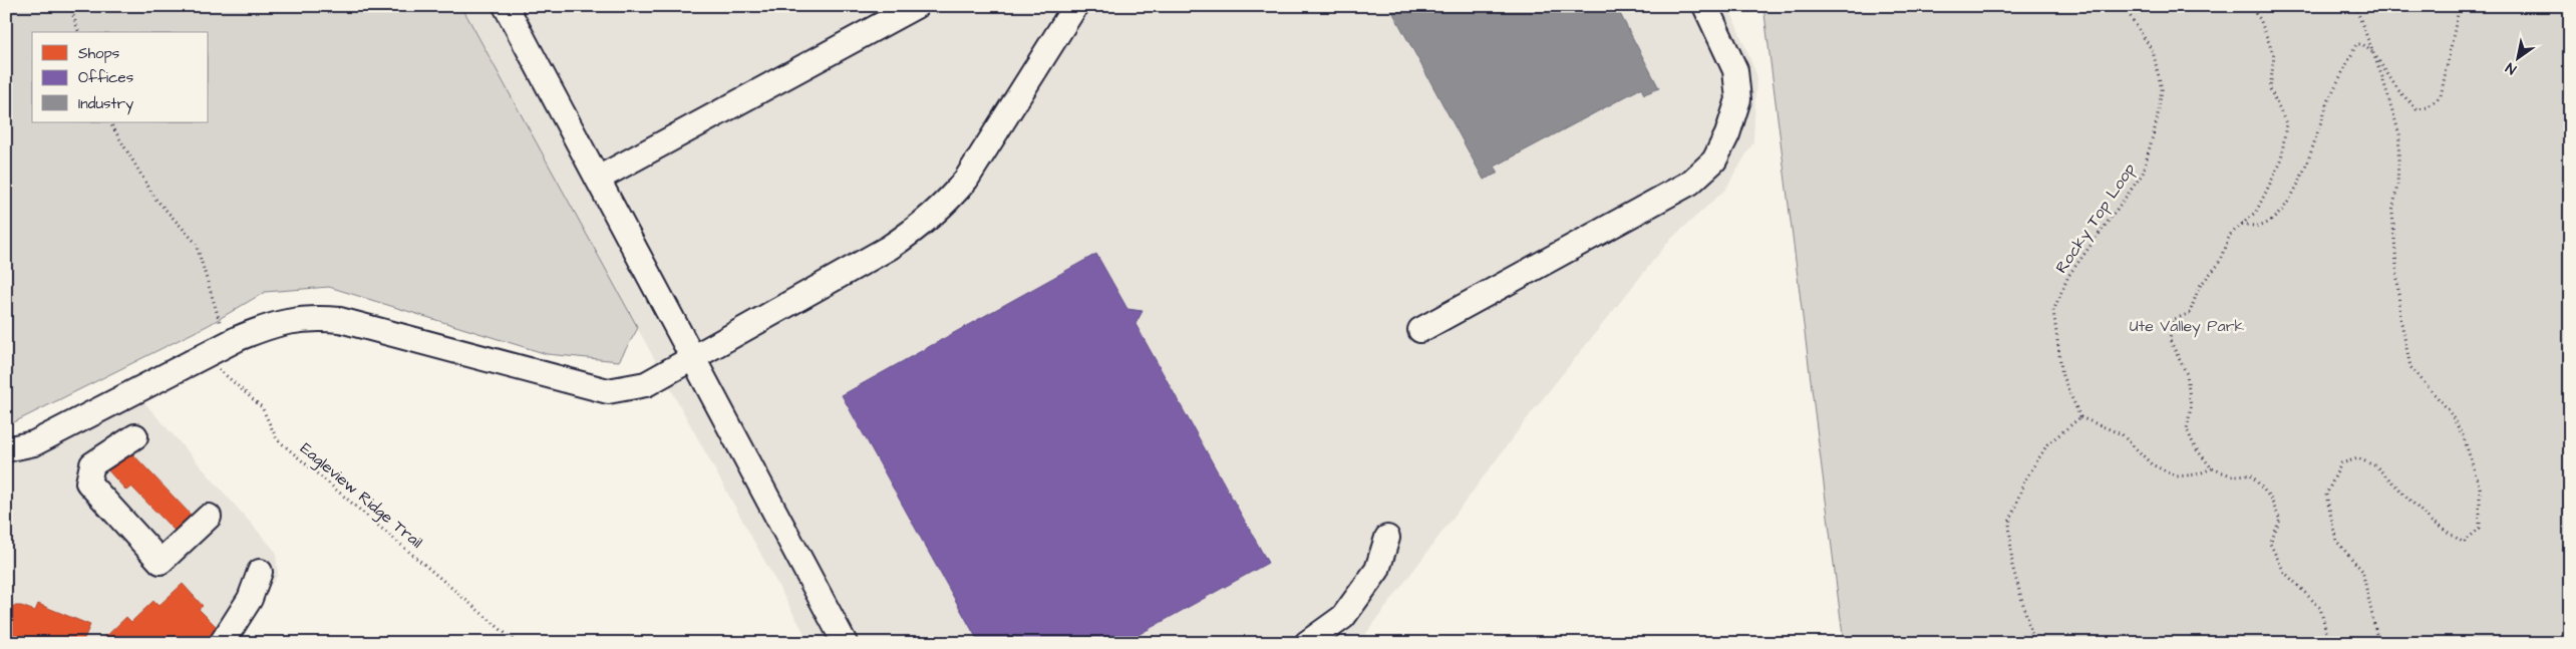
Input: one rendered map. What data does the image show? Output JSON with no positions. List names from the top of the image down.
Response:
{
  "streets": {
    "path": ["Rocky Top Loop", "Eagleview Ridge Trail"]
  },
  "parks": ["Ute Valley Park"],
  "legend": ["Shops", "Offices", "Industry"],
  "north": "bottom left"
}
